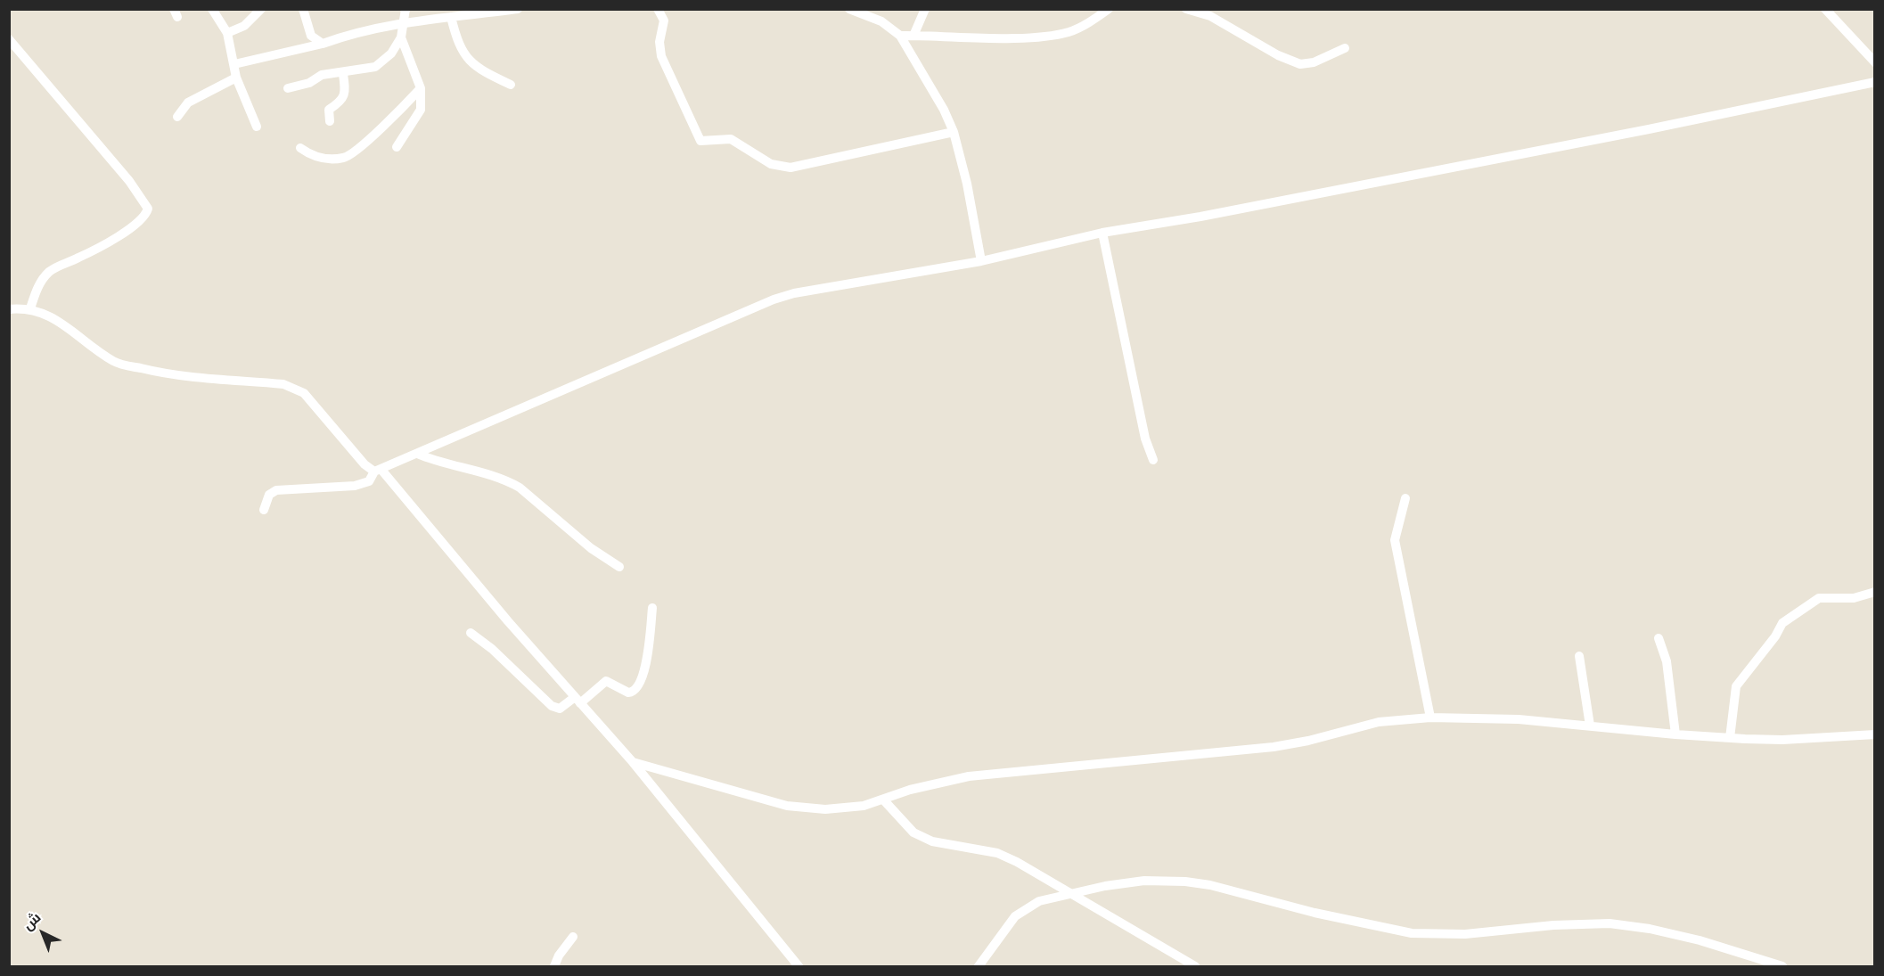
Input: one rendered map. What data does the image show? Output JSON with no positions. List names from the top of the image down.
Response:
{
  "north": "top left"
}
